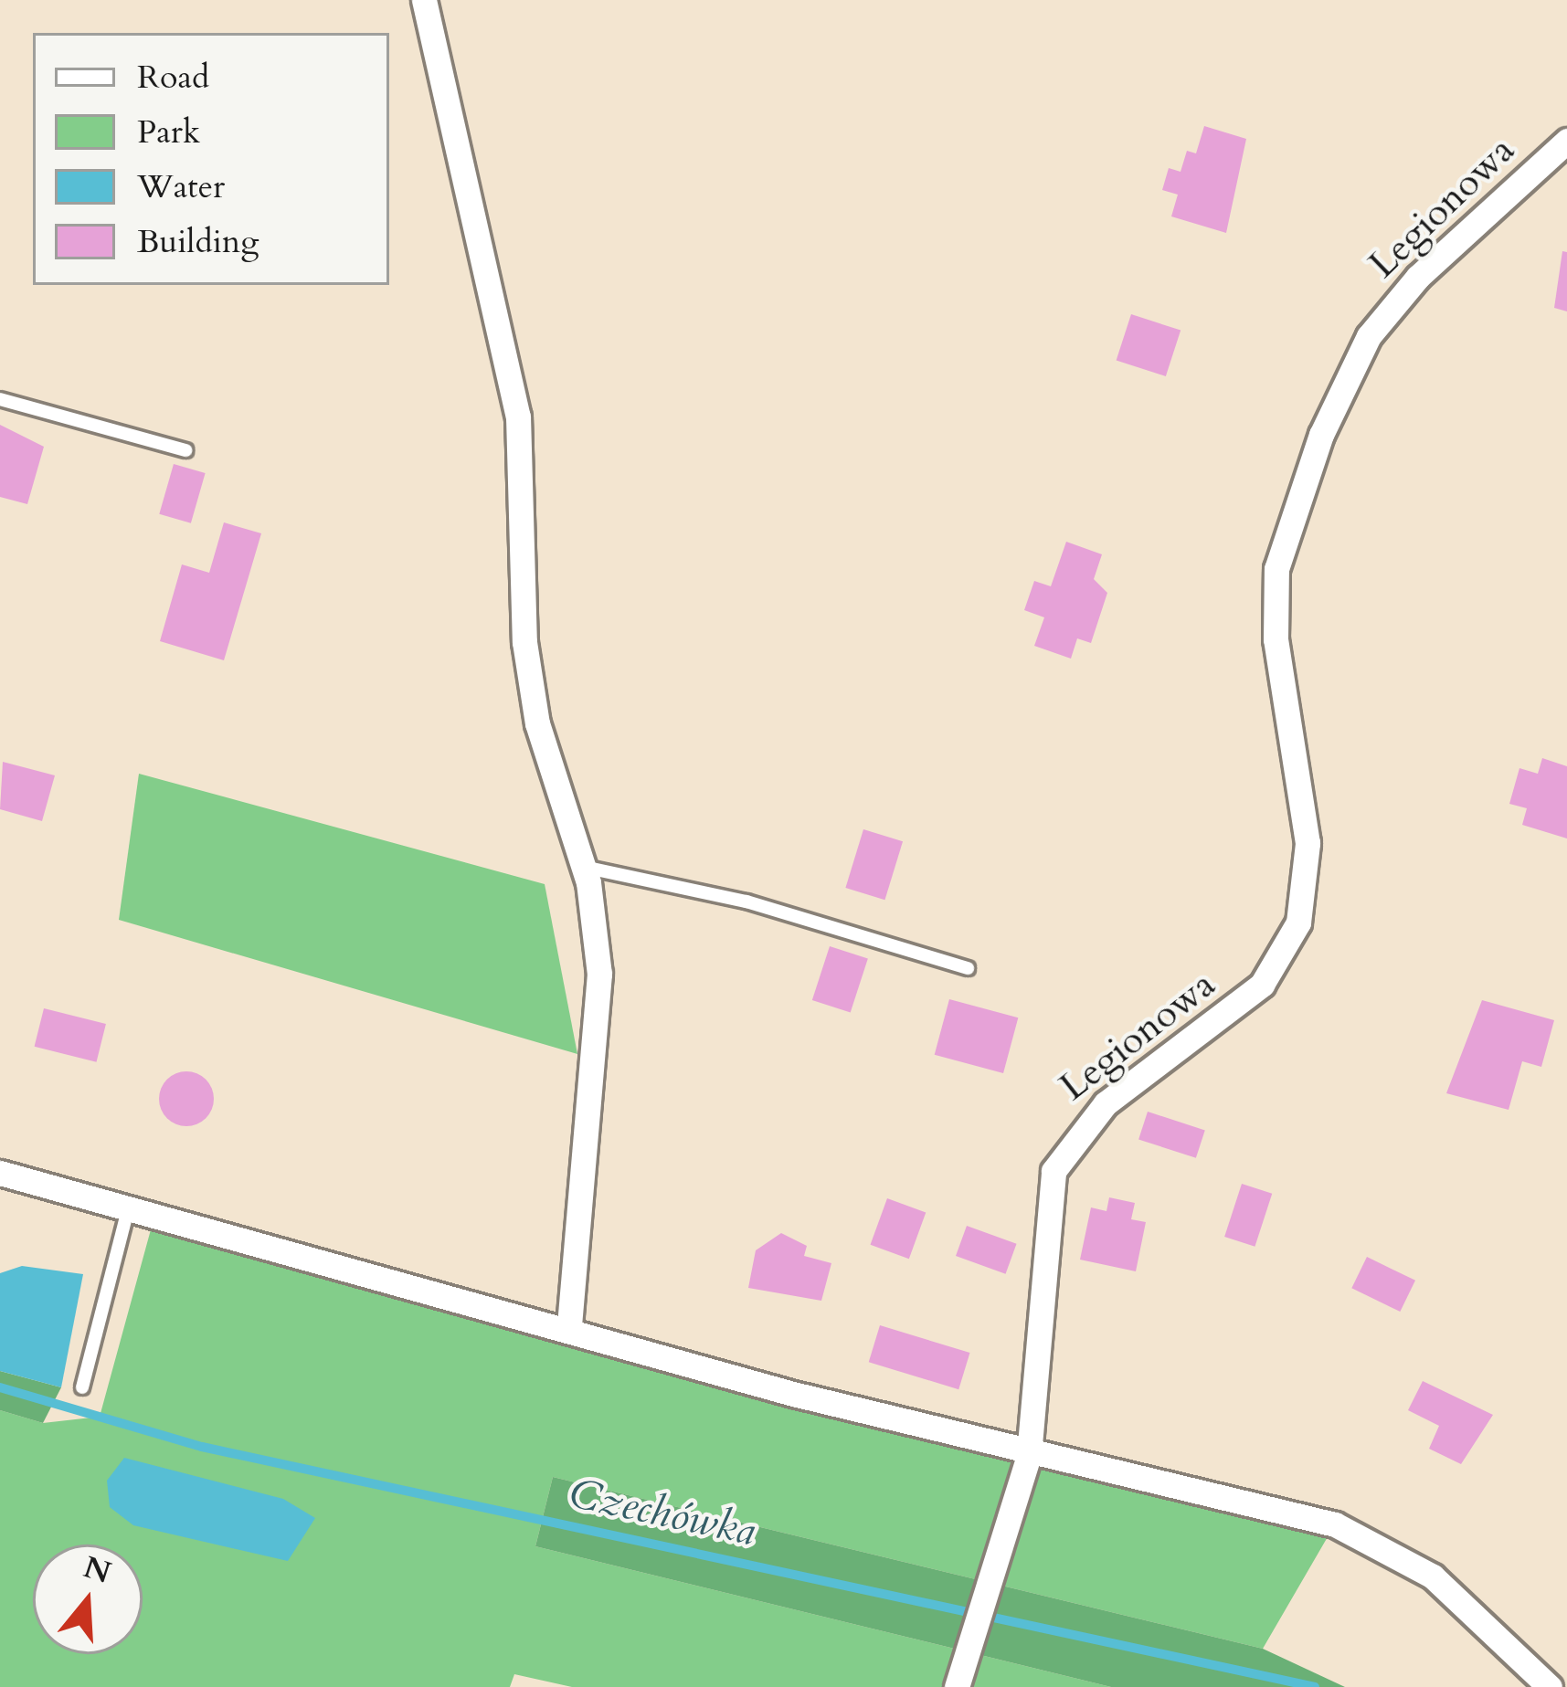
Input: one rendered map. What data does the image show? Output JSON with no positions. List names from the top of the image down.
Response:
{
  "streets": {
    "street": ["Legionowa"]
  },
  "water": ["Czechówka"],
  "legend": [
    "Road",
    "Park",
    "Water",
    "Building"
  ],
  "north": "top"
}
